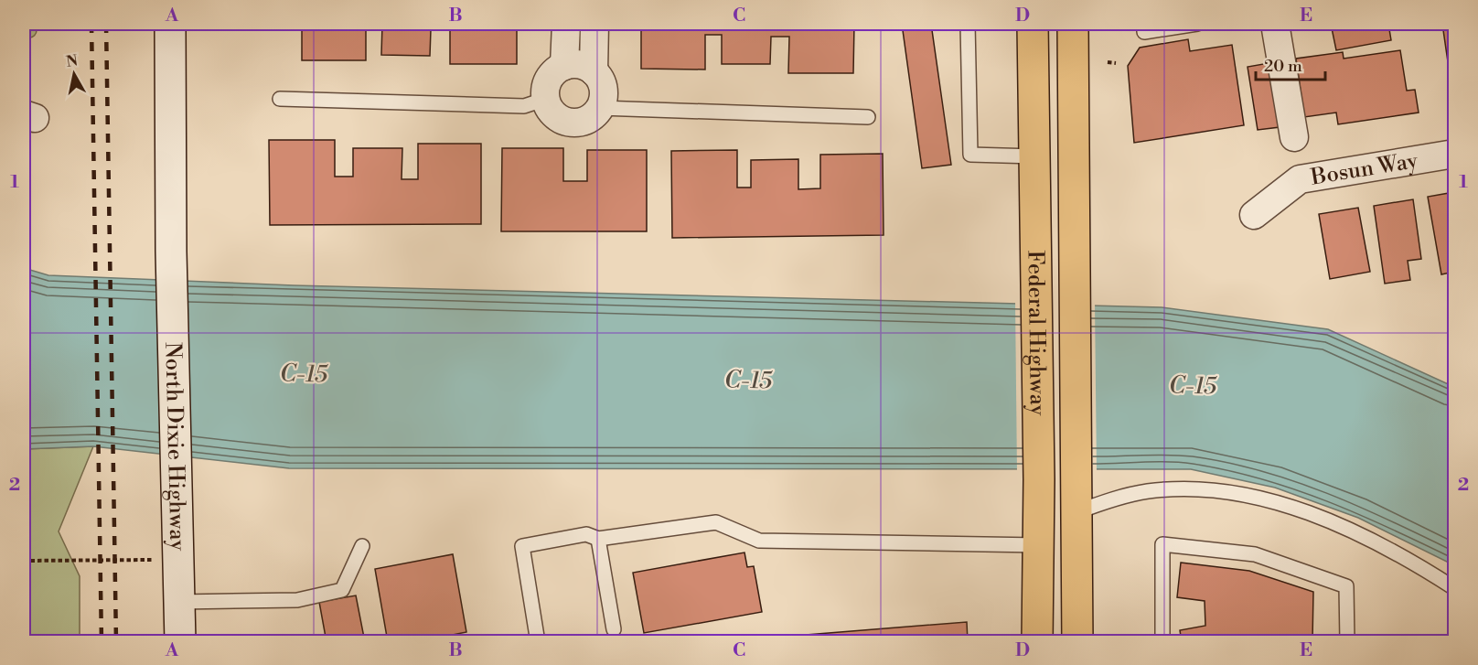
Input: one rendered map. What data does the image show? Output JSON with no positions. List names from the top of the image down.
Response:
{
  "streets": {
    "main road": ["Federal Highway"],
    "street": ["Bosun Way", "North Dixie Highway"]
  },
  "water": ["C-15"],
  "scale_bar": "20 m",
  "north": "top",
  "grid": {
    "columns": [
      "A",
      "B",
      "C",
      "D",
      "E"
    ],
    "rows": ["1", "2"]
  }
}
